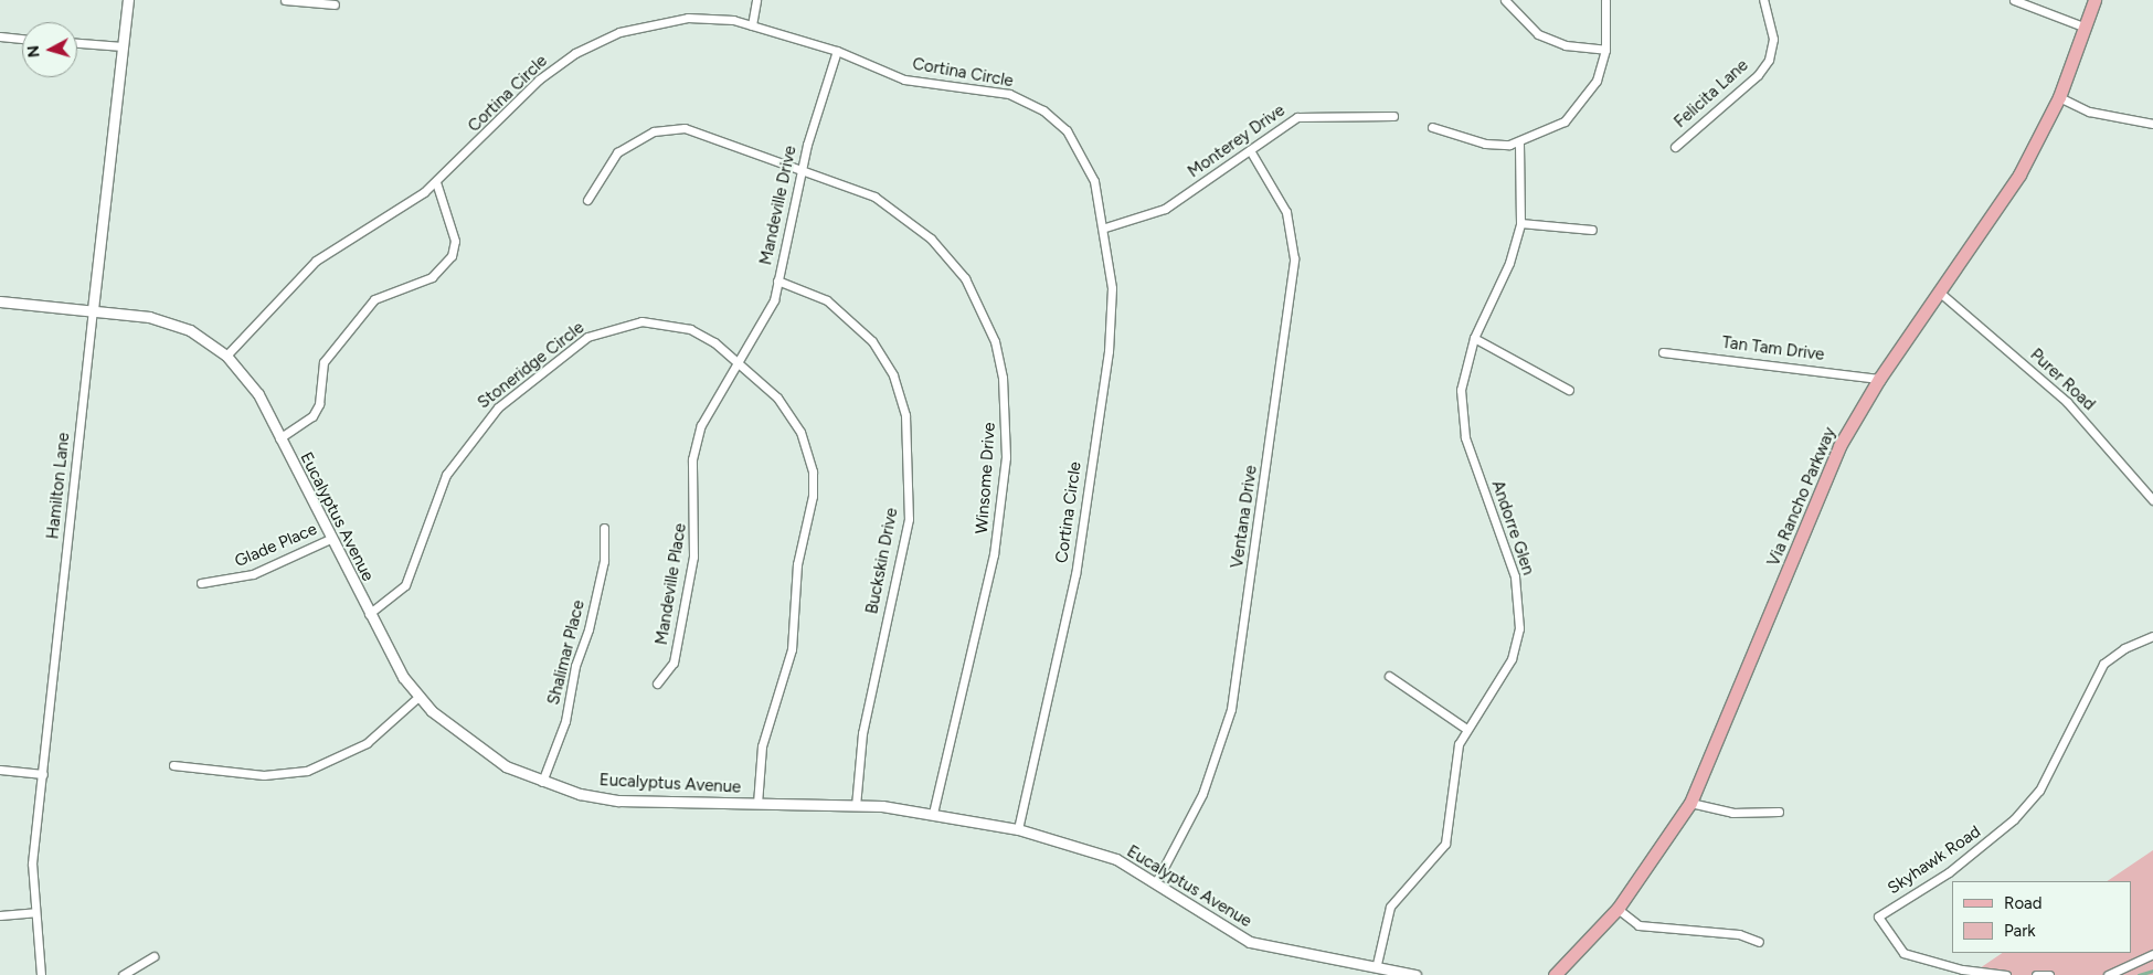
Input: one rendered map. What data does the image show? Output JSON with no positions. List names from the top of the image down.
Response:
{
  "streets": {
    "main road": ["Via Rancho Parkway"],
    "street": [
      "Cortina Circle",
      "Felicita Lane",
      "Monterey Drive",
      "Mandeville Drive",
      "Tan Tam Drive",
      "Stoneridge Circle",
      "Purer Road",
      "Winsome Drive",
      "Hamilton Lane",
      "Eucalyptus Avenue",
      "Ventana Drive",
      "Andorre Glen",
      "Glade Place",
      "Buckskin Drive",
      "Mandeville Place",
      "Shalimar Place",
      "Skyhawk Road"
    ]
  },
  "crossings": [
    ["Cortina Circle", "Monterey Drive"],
    ["Cortina Circle", "Mandeville Drive"],
    ["Cortina Circle", "Eucalyptus Avenue"],
    ["Monterey Drive", "Ventana Drive"],
    ["Mandeville Drive", "Stoneridge Circle"],
    ["Mandeville Drive", "Winsome Drive"],
    ["Mandeville Drive", "Buckskin Drive"],
    ["Mandeville Drive", "Mandeville Place"],
    ["Tan Tam Drive", "Via Rancho Parkway"],
    ["Stoneridge Circle", "Eucalyptus Avenue"],
    ["Stoneridge Circle", "Mandeville Place"],
    ["Purer Road", "Via Rancho Parkway"],
    ["Winsome Drive", "Eucalyptus Avenue"],
    ["Hamilton Lane", "Eucalyptus Avenue"],
    ["Eucalyptus Avenue", "Ventana Drive"],
    ["Eucalyptus Avenue", "Andorre Glen"],
    ["Eucalyptus Avenue", "Glade Place"],
    ["Eucalyptus Avenue", "Buckskin Drive"],
    ["Eucalyptus Avenue", "Shalimar Place"]
  ],
  "legend": ["Road", "Park"],
  "north": "left"
}
